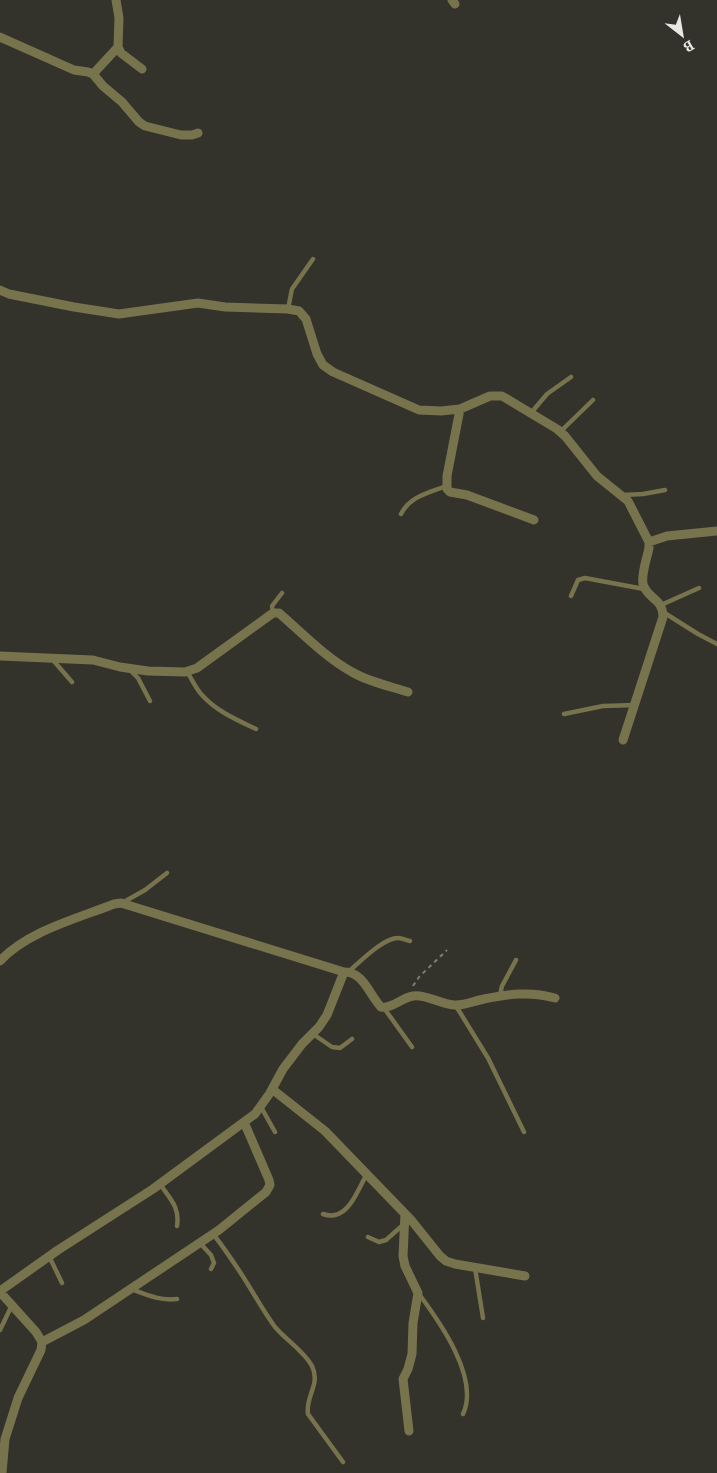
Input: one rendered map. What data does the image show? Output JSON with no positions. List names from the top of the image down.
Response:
{
  "north": "bottom right"
}
